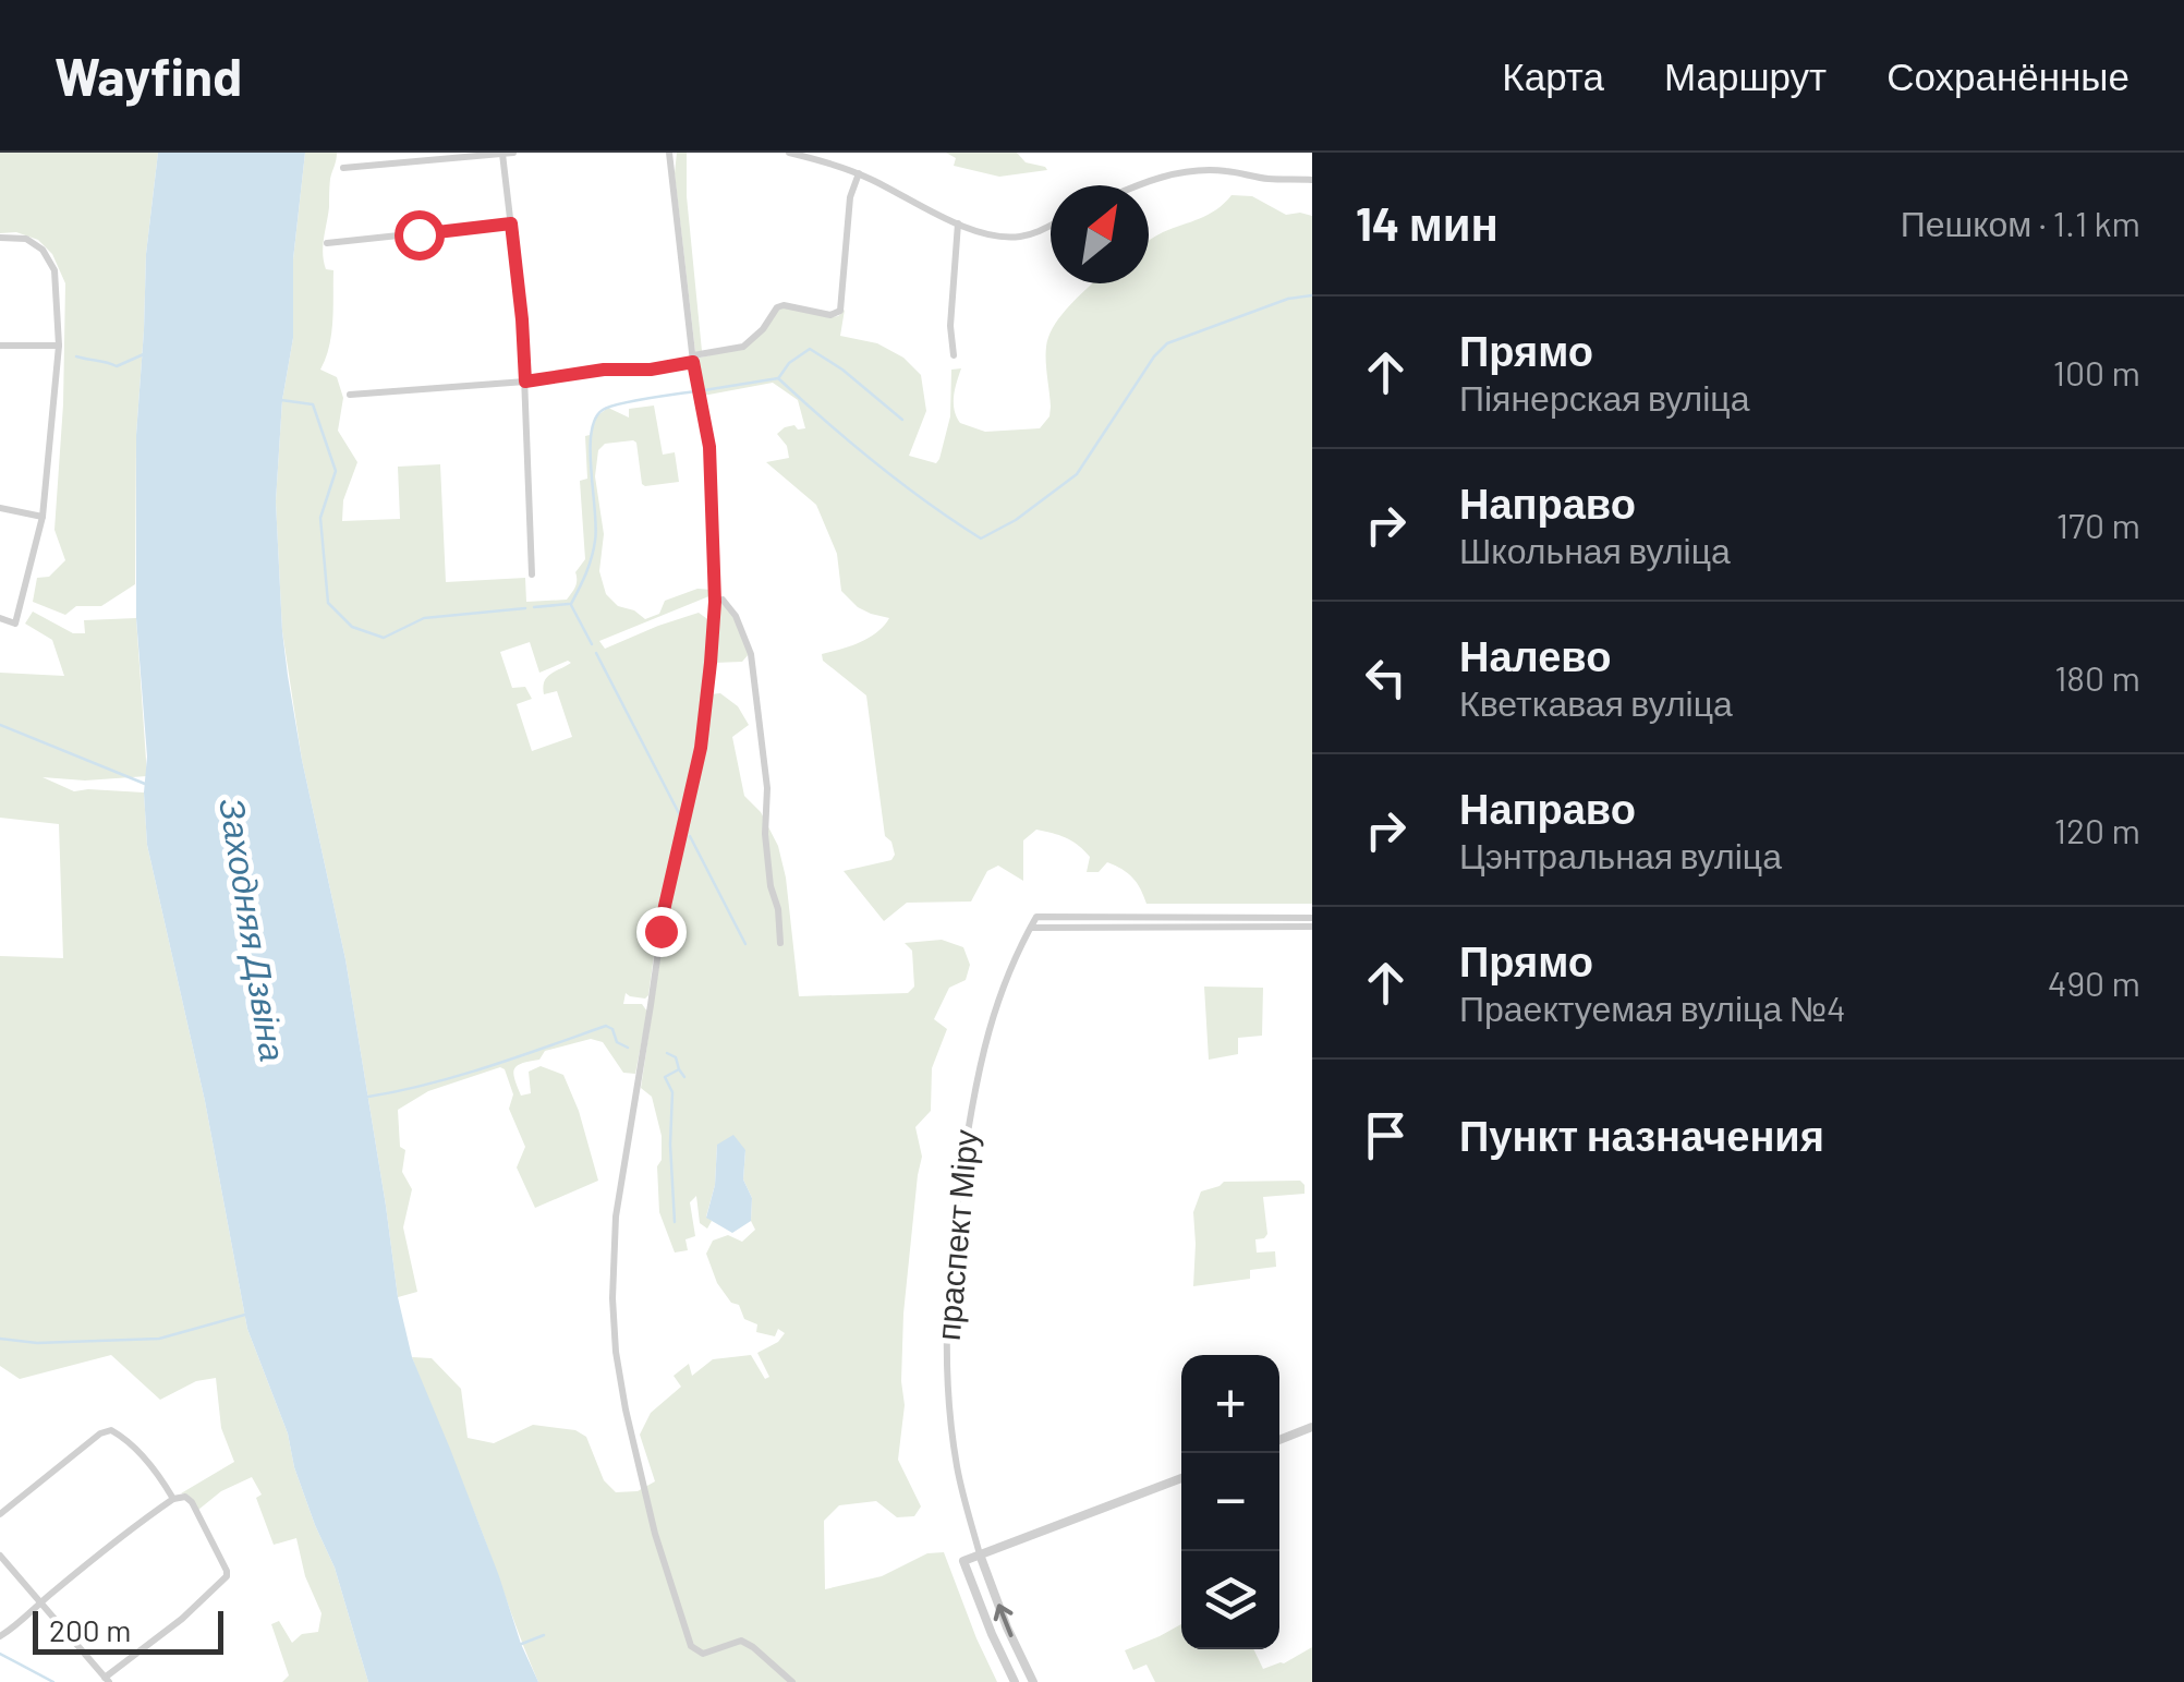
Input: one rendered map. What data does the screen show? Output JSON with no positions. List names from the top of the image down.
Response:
{
  "streets": {
    "street": ["праспект Міру"]
  },
  "water": ["Заходняя Дзвіна"],
  "scale_bar": "200 m",
  "north": "top right",
  "page": {
    "header": "Wayfind",
    "nav": ["Карта", "Маршрут", "Сохранённые"],
    "heading": ["14 мин", "Пешком · 1.1 km"],
    "list": [
      ["Прямо", "Піянерская вуліца", "100 m"],
      ["Направо", "Школьная вуліца", "170 m"],
      ["Налево", "Кветкавая вуліца", "180 m"],
      ["Направо", "Цэнтральная вуліца", "120 m"],
      ["Прямо", "Праектуемая вуліца №4", "490 m"],
      "Пункт назначения"
    ],
    "map_buttons": ["+", "−"],
    "scale": "200 m"
  }
}
